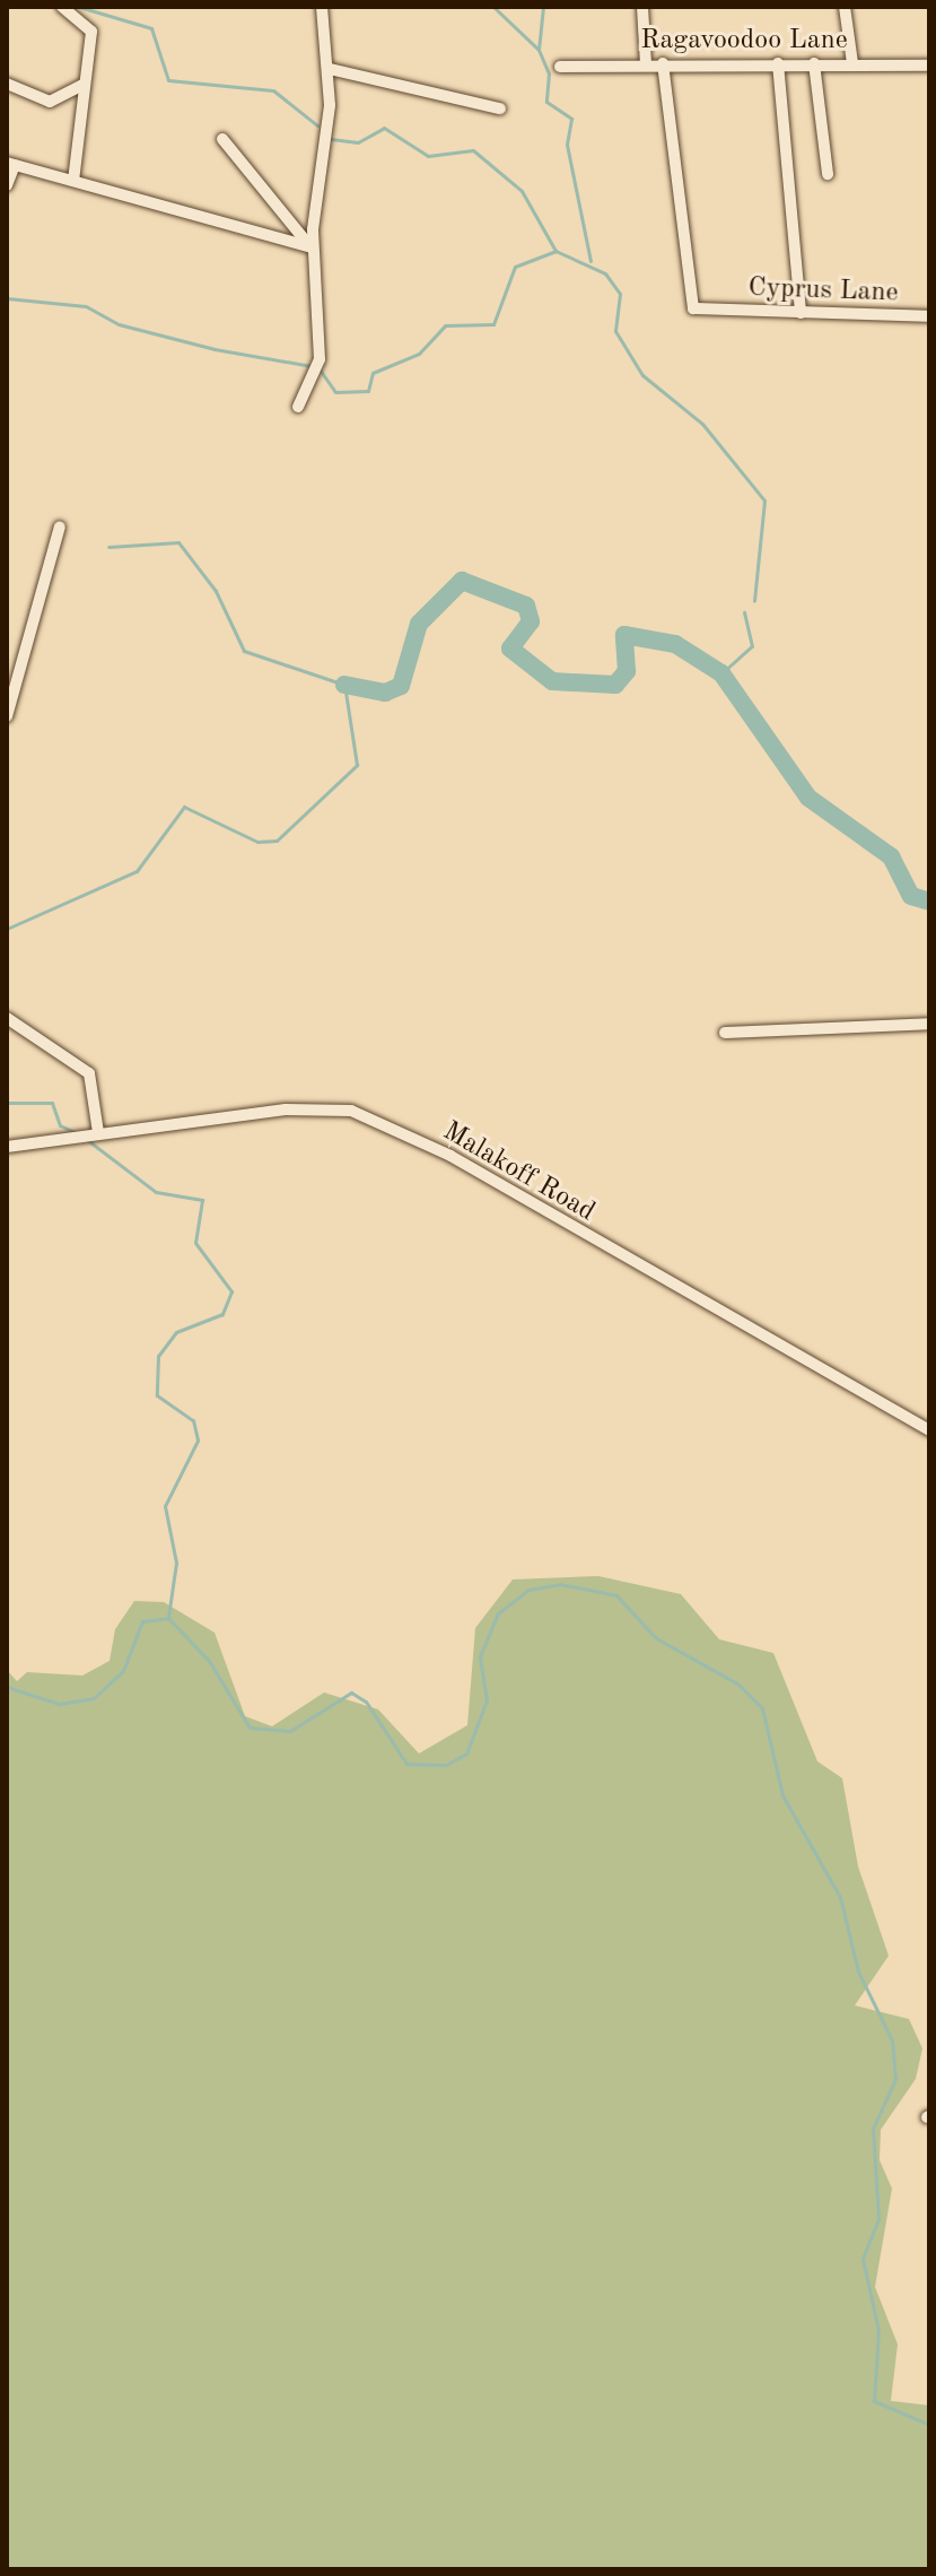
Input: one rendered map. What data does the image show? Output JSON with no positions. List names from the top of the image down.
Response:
{
  "streets": {
    "street": ["Ragavoodoo Lane", "Cyprus Lane", "Malakoff Road"]
  },
  "crossings": [
    ["Ragavoodoo Lane", "Cyprus Lane"]
  ]
}
